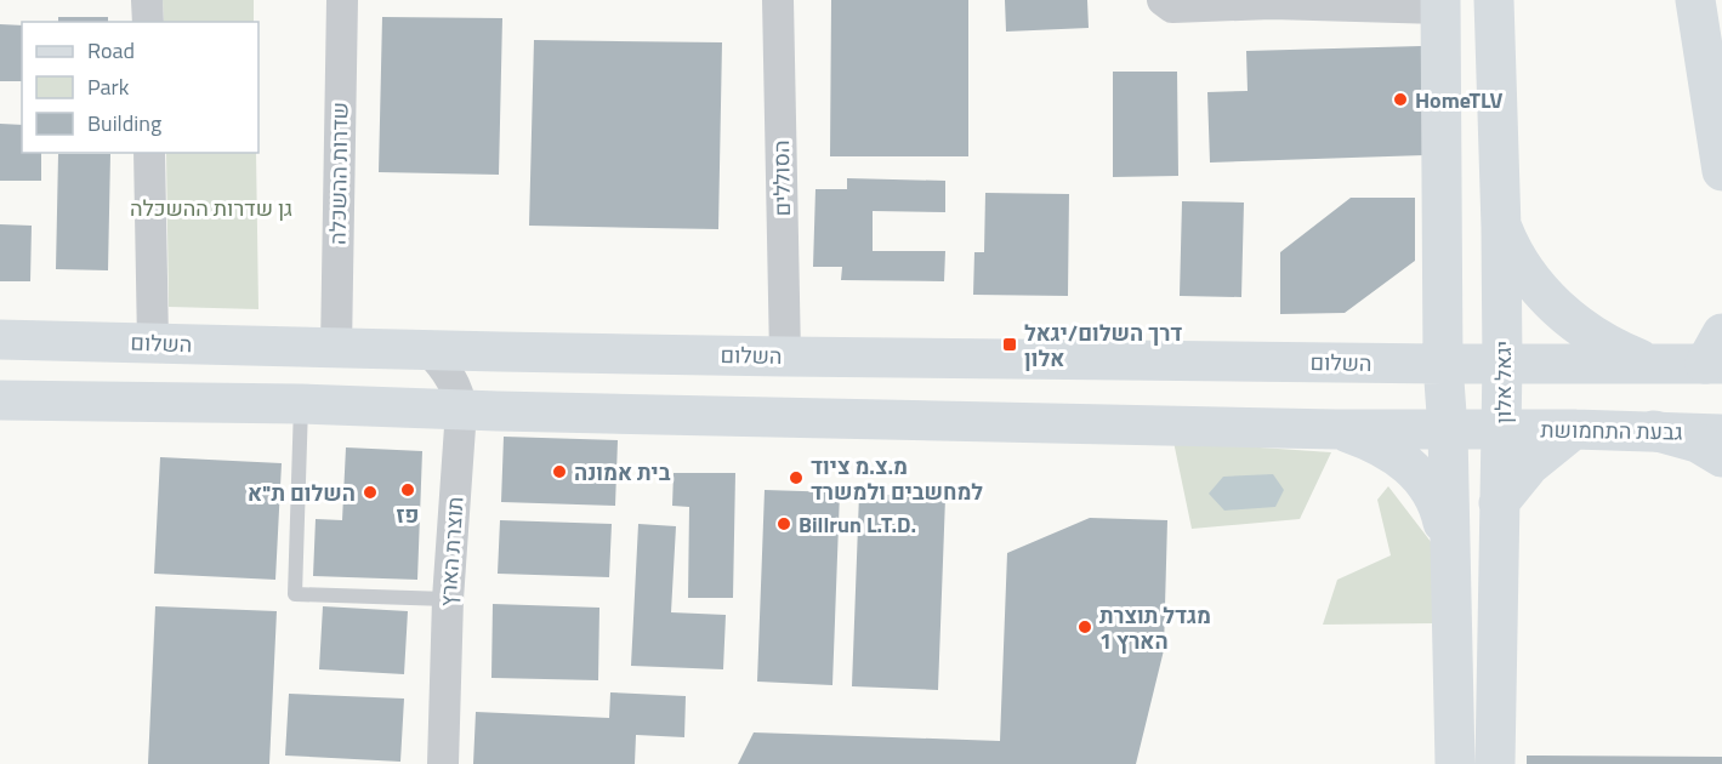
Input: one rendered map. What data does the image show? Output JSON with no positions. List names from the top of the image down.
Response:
{
  "streets": {
    "main road": ["השלום", "יגאל אלון", "גבעת התחמושת"],
    "street": ["שדרות ההשכלה", "הסוללים", "תוצרת הארץ"]
  },
  "crossings": [
    ["שדרות ההשכלה", "השלום"],
    ["הסוללים", "השלום"],
    ["השלום", "יגאל אלון"],
    ["השלום", "תוצרת הארץ"],
    ["יגאל אלון", "גבעת התחמושת"]
  ],
  "parks": ["גן שדרות ההשכלה"],
  "places": {
    "other": [
      "HomeTLV",
      "בית אמונה",
      "מ.צ.מ ציוד למחשבים ולמשרד",
      "פז",
      "השלום ת\"א",
      "Billrun L.T.D.",
      "מגדל תוצרת הארץ 1"
    ],
    "transit": ["דרך השלום/יגאל אלון"]
  },
  "legend": ["Road", "Park", "Building"]
}
